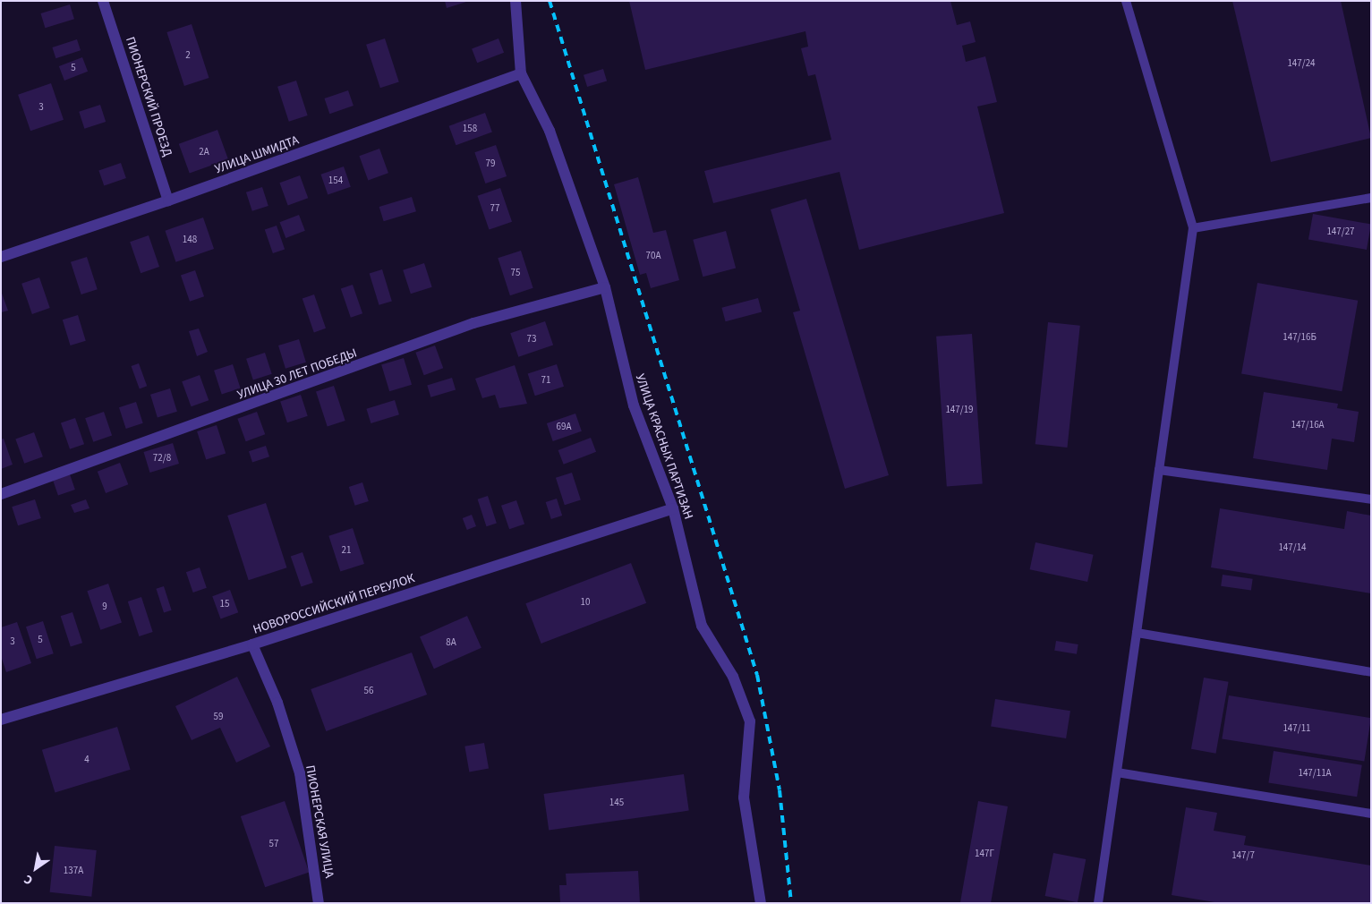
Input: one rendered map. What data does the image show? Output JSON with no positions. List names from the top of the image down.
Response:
{
  "streets": {
    "street": [
      "ПИОНЕРСКИЙ ПРОЕЗД",
      "УЛИЦА ШМИДТА",
      "УЛИЦА 30 ЛЕТ ПОБЕДЫ",
      "УЛИЦА КРАСНЫХ ПАРТИЗАН",
      "НОВОРОССИЙСКИЙ ПЕРЕУЛОК",
      "ПИОНЕРСКАЯ УЛИЦА"
    ]
  },
  "crossings": [
    ["ПИОНЕРСКИЙ ПРОЕЗД", "УЛИЦА ШМИДТА"],
    ["УЛИЦА ШМИДТА", "УЛИЦА КРАСНЫХ ПАРТИЗАН"],
    ["УЛИЦА 30 ЛЕТ ПОБЕДЫ", "УЛИЦА КРАСНЫХ ПАРТИЗАН"],
    ["УЛИЦА КРАСНЫХ ПАРТИЗАН", "НОВОРОССИЙСКИЙ ПЕРЕУЛОК"],
    ["НОВОРОССИЙСКИЙ ПЕРЕУЛОК", "ПИОНЕРСКАЯ УЛИЦА"]
  ],
  "house_numbers": [
    "2",
    "147/24",
    "5",
    "3",
    "158",
    "2А",
    "79",
    "154",
    "77",
    "147/27",
    "148",
    "70А",
    "75",
    "147/16Б",
    "73",
    "71",
    "147/19",
    "147/16А",
    "69А",
    "72/8",
    "147/14",
    "21",
    "10",
    "15",
    "9",
    "5",
    "3",
    "8А",
    "56",
    "59",
    "147/11",
    "4",
    "147/11А",
    "145",
    "57",
    "147Г",
    "147/7",
    "137А"
  ],
  "north": "bottom left"
}
